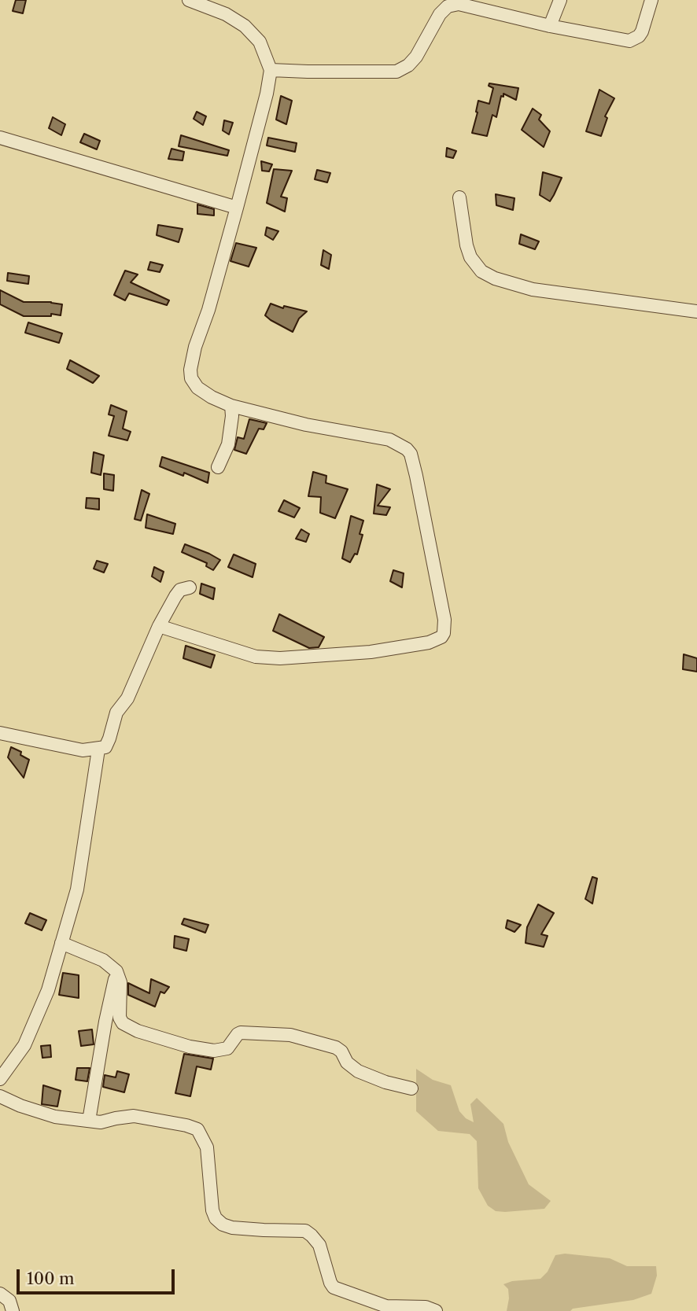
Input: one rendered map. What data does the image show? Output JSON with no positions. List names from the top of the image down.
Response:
{
  "scale_bar": "100 m"
}
